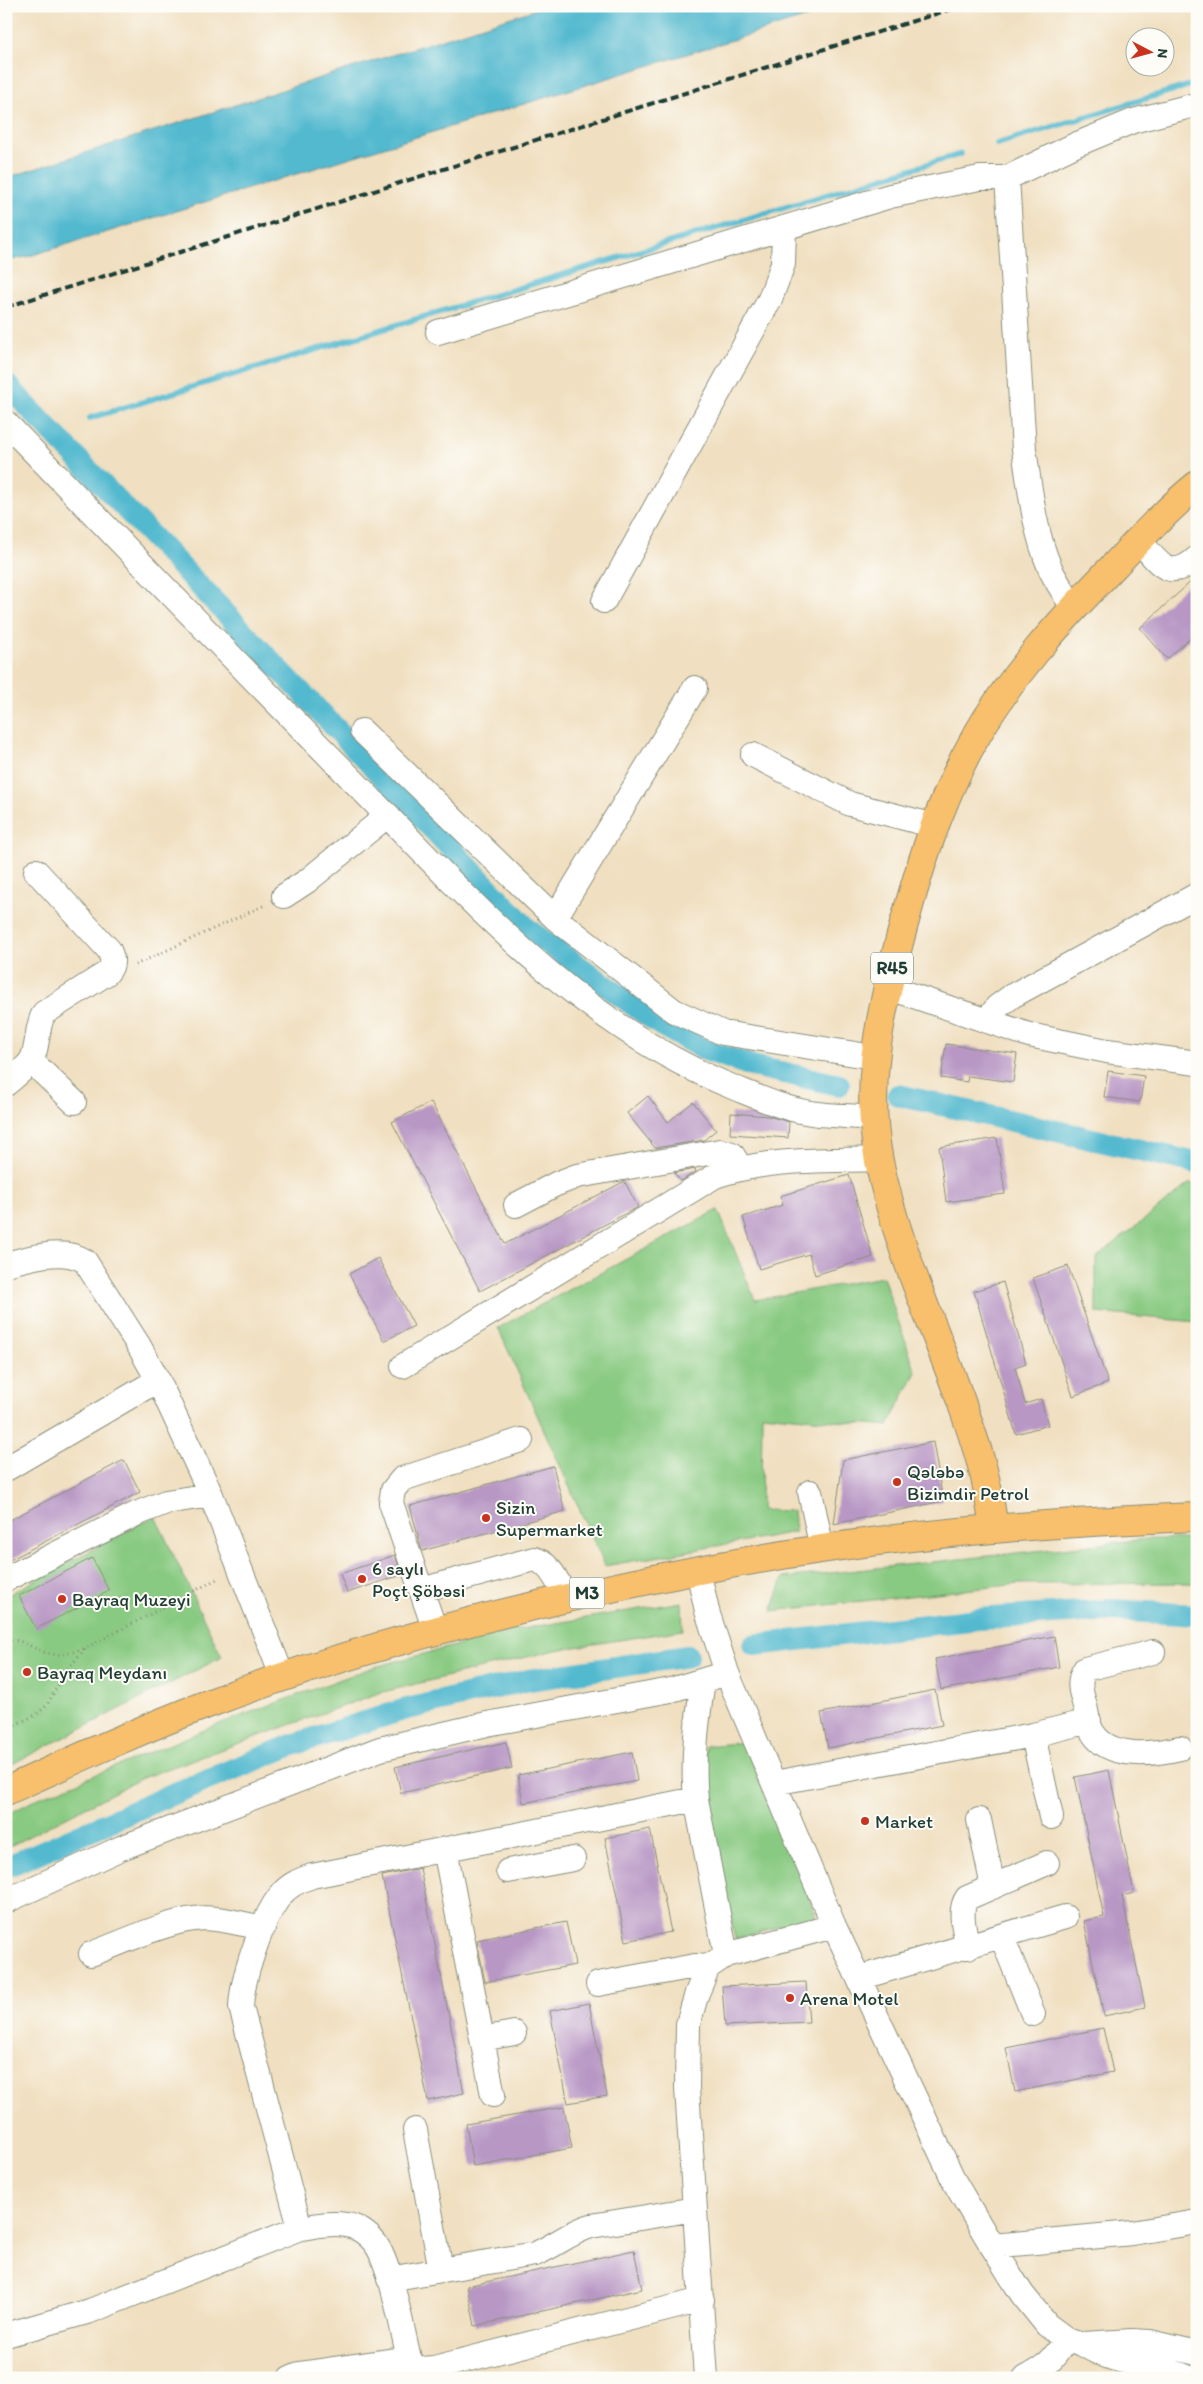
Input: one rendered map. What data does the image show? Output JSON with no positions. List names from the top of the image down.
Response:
{
  "streets": {
    "main road": ["R45", "M3"]
  },
  "crossings": [
    ["R45", "M3"]
  ],
  "places": [
    "Qələbə Bizimdir Petrol",
    "Sizin Supermarket",
    "6 saylı Poçt Şöbəsi",
    "Bayraq Muzeyi",
    "Bayraq Meydanı",
    "Market",
    "Arena Motel"
  ],
  "north": "right"
}
